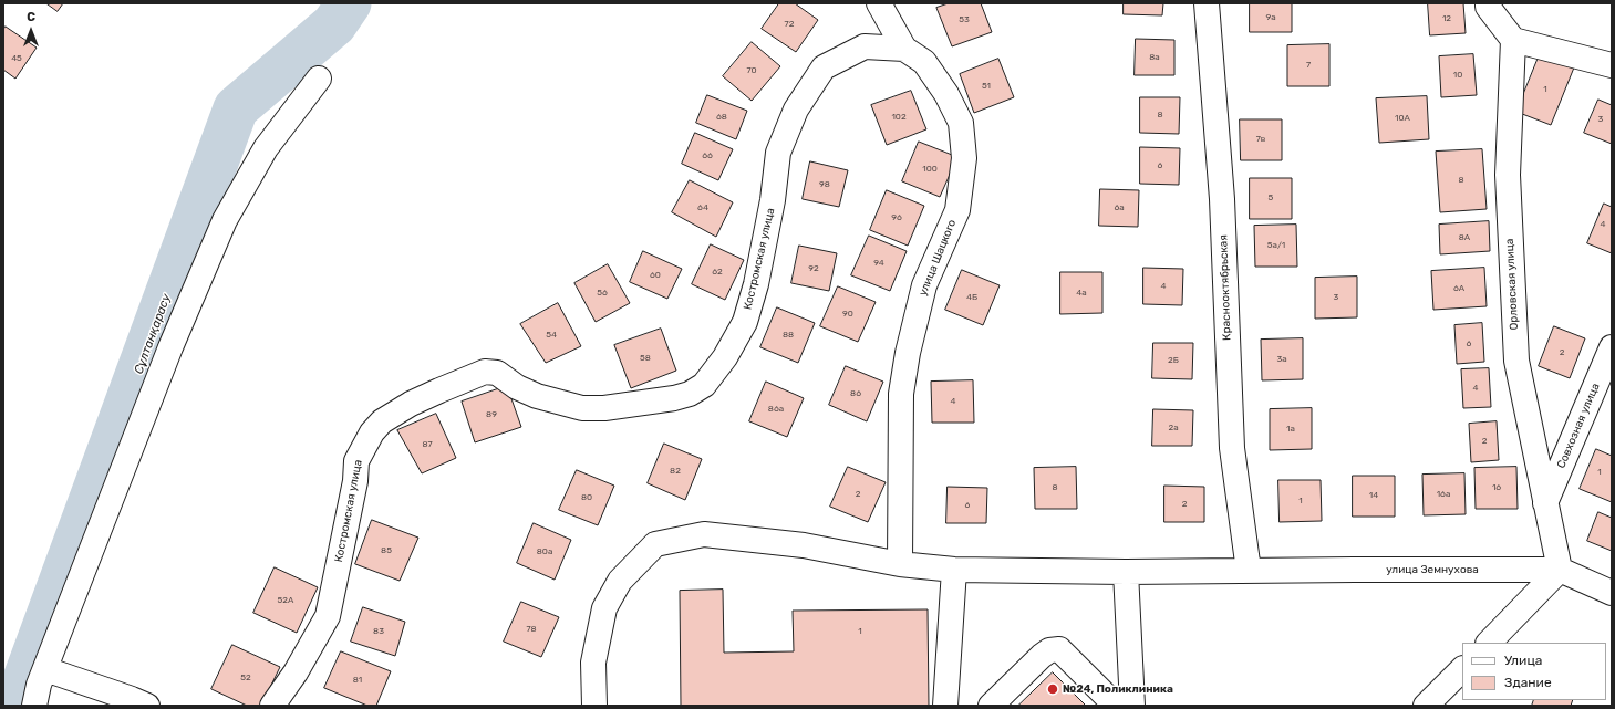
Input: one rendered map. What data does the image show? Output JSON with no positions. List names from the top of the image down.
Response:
{
  "streets": {
    "street": [
      "улица Шацкого",
      "Костромская улица",
      "Орловская улица",
      "Краснооктябрьская",
      "Совхозная улица",
      "улица Земнухова"
    ]
  },
  "crossings": [
    ["улица Шацкого", "Костромская улица"],
    ["улица Шацкого", "улица Земнухова"],
    ["Орловская улица", "Совхозная улица"],
    ["Орловская улица", "улица Земнухова"],
    ["Краснооктябрьская", "улица Земнухова"]
  ],
  "water": ["Сұлтанқарасу"],
  "places": ["№24, Поликлиника"],
  "house_numbers": [
    "9а",
    "12",
    "53",
    "72",
    "8а",
    "45",
    "7",
    "70",
    "10",
    "51",
    "1",
    "8",
    "68",
    "102",
    "10А",
    "3",
    "7в",
    "66",
    "6",
    "100",
    "8",
    "98",
    "5",
    "64",
    "6а",
    "96",
    "4",
    "8А",
    "5а/1",
    "94",
    "92",
    "62",
    "60",
    "4",
    "6А",
    "56",
    "4а",
    "4Б",
    "3",
    "90",
    "54",
    "88",
    "6",
    "2",
    "58",
    "3а",
    "2Б",
    "4",
    "86",
    "4",
    "86а",
    "89",
    "2а",
    "1а",
    "2",
    "87",
    "82",
    "1",
    "8",
    "16",
    "2",
    "16а",
    "14",
    "80",
    "1",
    "2",
    "6",
    "85",
    "80а",
    "52А",
    "78",
    "83",
    "1",
    "52",
    "81"
  ],
  "legend": ["Улица", "Здание"],
  "north": "top"
}
